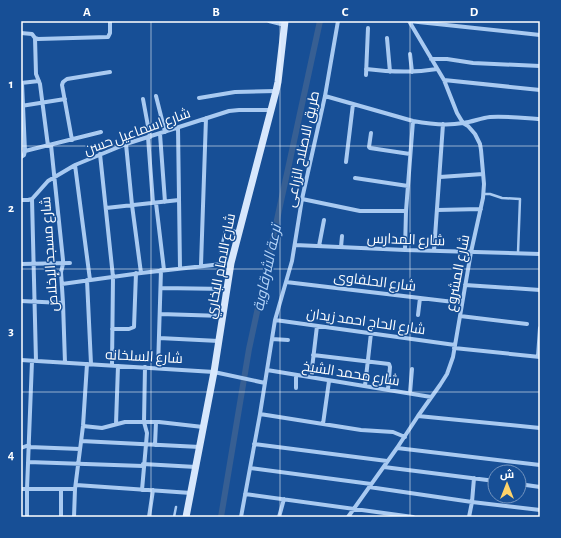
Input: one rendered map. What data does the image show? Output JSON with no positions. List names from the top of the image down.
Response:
{
  "streets": {
    "street": [
      "شارع اسماعيل حسن",
      "طريق الاصلاح الزراعى",
      "شارع المدارس",
      "شارع مسجد الإخلاص",
      "شارع الامام البخاري",
      "شارع المشروع",
      "شارع الحلفاوى",
      "شارع الحاج احمد زيدان",
      "شارع السلخانه",
      "شارع محمد الشيخ"
    ]
  },
  "crossings": [
    ["شارع اسماعيل حسن", "شارع مسجد الإخلاص"],
    ["شارع اسماعيل حسن", "شارع الامام البخاري"],
    ["طريق الاصلاح الزراعى", "شارع المدارس"],
    ["طريق الاصلاح الزراعى", "شارع الحلفاوى"],
    ["طريق الاصلاح الزراعى", "شارع الحاج احمد زيدان"],
    ["طريق الاصلاح الزراعى", "شارع السلخانه"],
    ["طريق الاصلاح الزراعى", "شارع محمد الشيخ"],
    ["شارع المدارس", "شارع المشروع"],
    ["شارع مسجد الإخلاص", "شارع السلخانه"],
    ["شارع الامام البخاري", "شارع السلخانه"],
    ["شارع المشروع", "شارع الحلفاوى"],
    ["شارع المشروع", "شارع الحاج احمد زيدان"],
    ["شارع المشروع", "شارع محمد الشيخ"]
  ],
  "water": ["ترعة الشرقاوية"],
  "north": "top",
  "grid": {
    "columns": [
      "A",
      "B",
      "C",
      "D"
    ],
    "rows": [
      "1",
      "2",
      "3",
      "4"
    ]
  }
}
